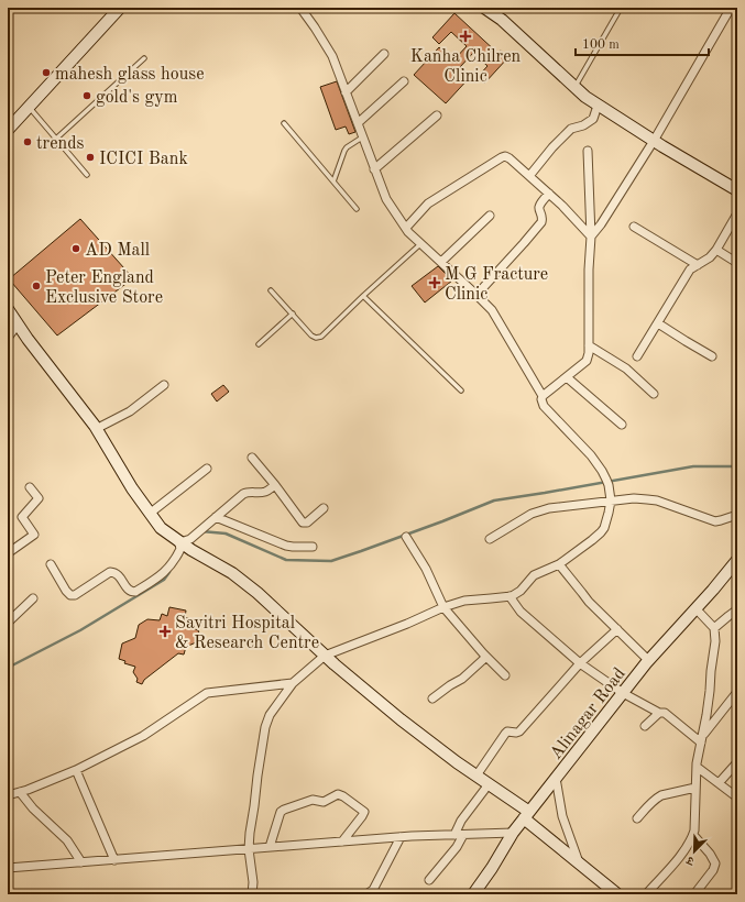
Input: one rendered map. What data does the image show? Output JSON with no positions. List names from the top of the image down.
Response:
{
  "streets": {
    "main road": ["Alinagar Road"]
  },
  "places": {
    "health": ["Kanha Chilren Clinic", "M G Fracture Clinic", "Savitri Hospital & Research Centre"],
    "other": [
      "mahesh glass house",
      "gold's gym",
      "trends",
      "ICICI Bank",
      "AD Mall",
      "Peter England Exclusive Store"
    ]
  },
  "scale_bar": "100 m",
  "north": "bottom left"
}
